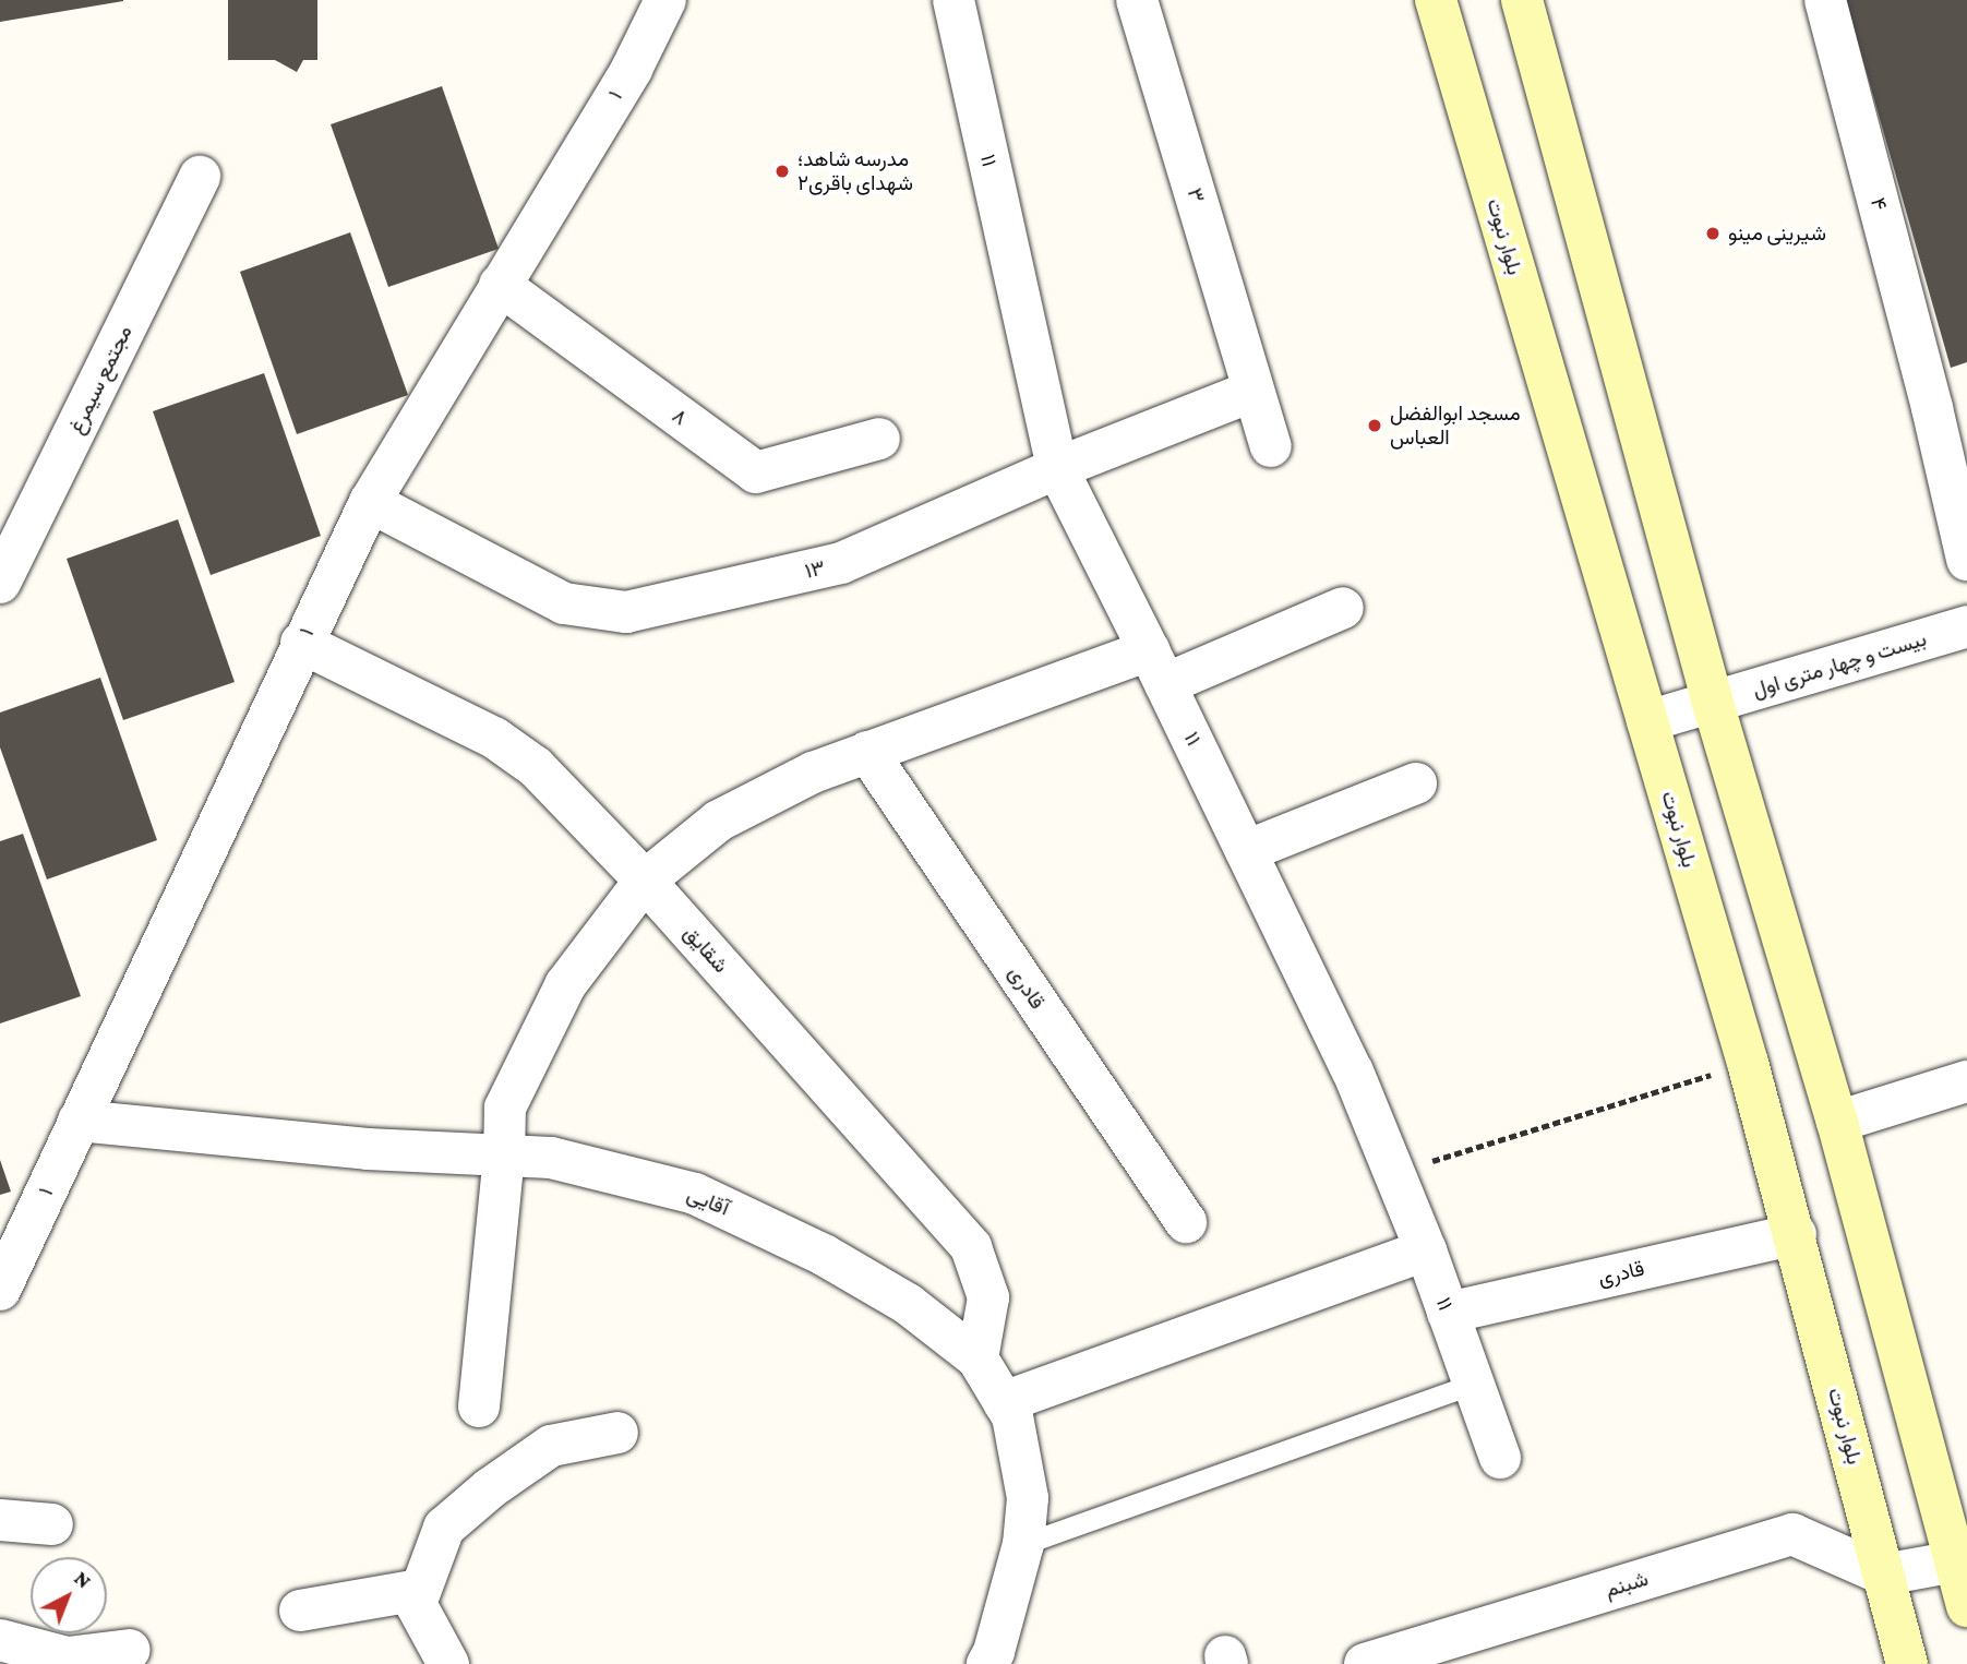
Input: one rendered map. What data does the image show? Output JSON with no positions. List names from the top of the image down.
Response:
{
  "streets": {
    "main road": ["بلوار نبوت"],
    "street": [
      "۱",
      "۱۱",
      "۳",
      "۴",
      "مجتمع سیمرغ",
      "۸",
      "۱۳",
      "بیست و چهار متری اول",
      "شقایق",
      "قادری",
      "آقایی",
      "شبنم"
    ]
  },
  "crossings": [
    ["۱", "۸"],
    ["۱", "۱۳"],
    ["۱", "شقایق"],
    ["۱", "آقایی"],
    ["۱۱", "۱۳"],
    ["۱۱", "قادری"],
    ["۳", "۱۳"],
    ["بلوار نبوت", "بیست و چهار متری اول"],
    ["بلوار نبوت", "قادری"],
    ["بلوار نبوت", "شبنم"],
    ["شقایق", "آقایی"]
  ],
  "places": ["مدرسه شاهد؛ شهدای باقری۲", "شیرینی مینو", "مسجد ابوالفضل العباس"],
  "north": "top right"
}
